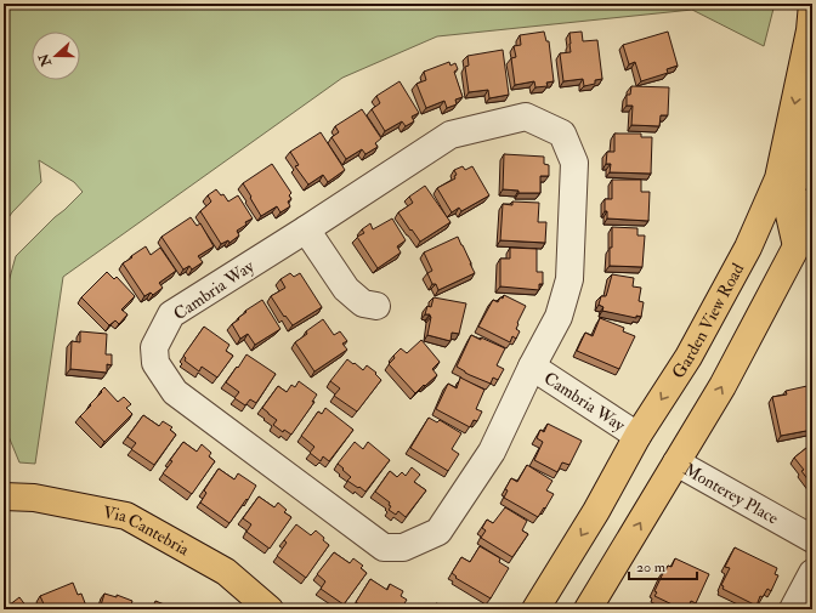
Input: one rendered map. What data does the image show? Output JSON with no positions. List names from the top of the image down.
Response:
{
  "streets": {
    "main road": ["Garden View Road", "Via Cantebria"],
    "street": ["Cambria Way", "Monterey Place"]
  },
  "crossings": [
    ["Cambria Way", "Garden View Road"]
  ],
  "scale_bar": "20 m",
  "north": "left"
}
